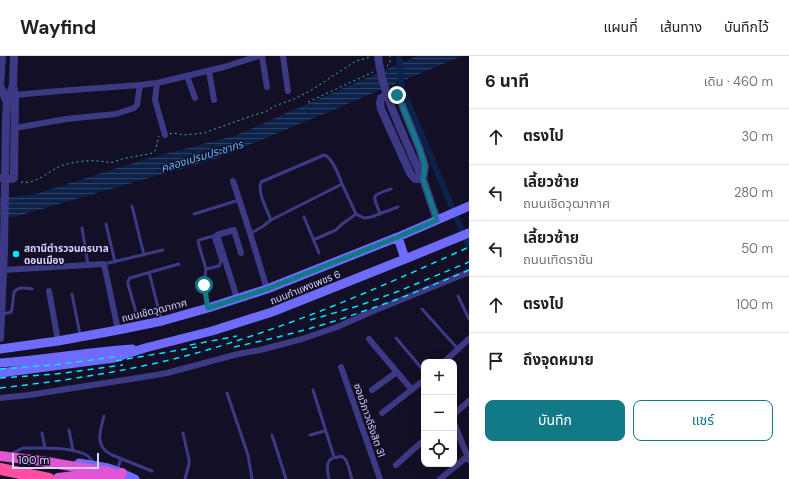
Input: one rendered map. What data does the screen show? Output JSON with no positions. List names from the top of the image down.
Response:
{
  "streets": {
    "main road": ["ถนนกำแพงเพชร 6", "ถนนเชิดวุฒากาศ"],
    "street": ["ซอยวิภาวดีรังสิต 31"]
  },
  "water": ["คลองเปรมประชากร"],
  "places": ["สถานีตำรวจนครบาล ดอนเมือง"],
  "scale_bar": "100 m",
  "page": {
    "header": "Wayfind",
    "nav": ["แผนที่", "เส้นทาง", "บันทึกไว้"],
    "heading": ["6 นาที", "เดิน · 460 m"],
    "list": [
      ["ตรงไป", "30 m"],
      ["เลี้ยวซ้าย", "ถนนเชิดวุฒากาศ", "280 m"],
      ["เลี้ยวซ้าย", "ถนนเทิดราชัน", "50 m"],
      ["ตรงไป", "100 m"],
      "ถึงจุดหมาย"
    ],
    "map_buttons": ["+", "−"],
    "buttons": ["บันทึก", "แชร์"],
    "scale": "100 m"
  }
}
